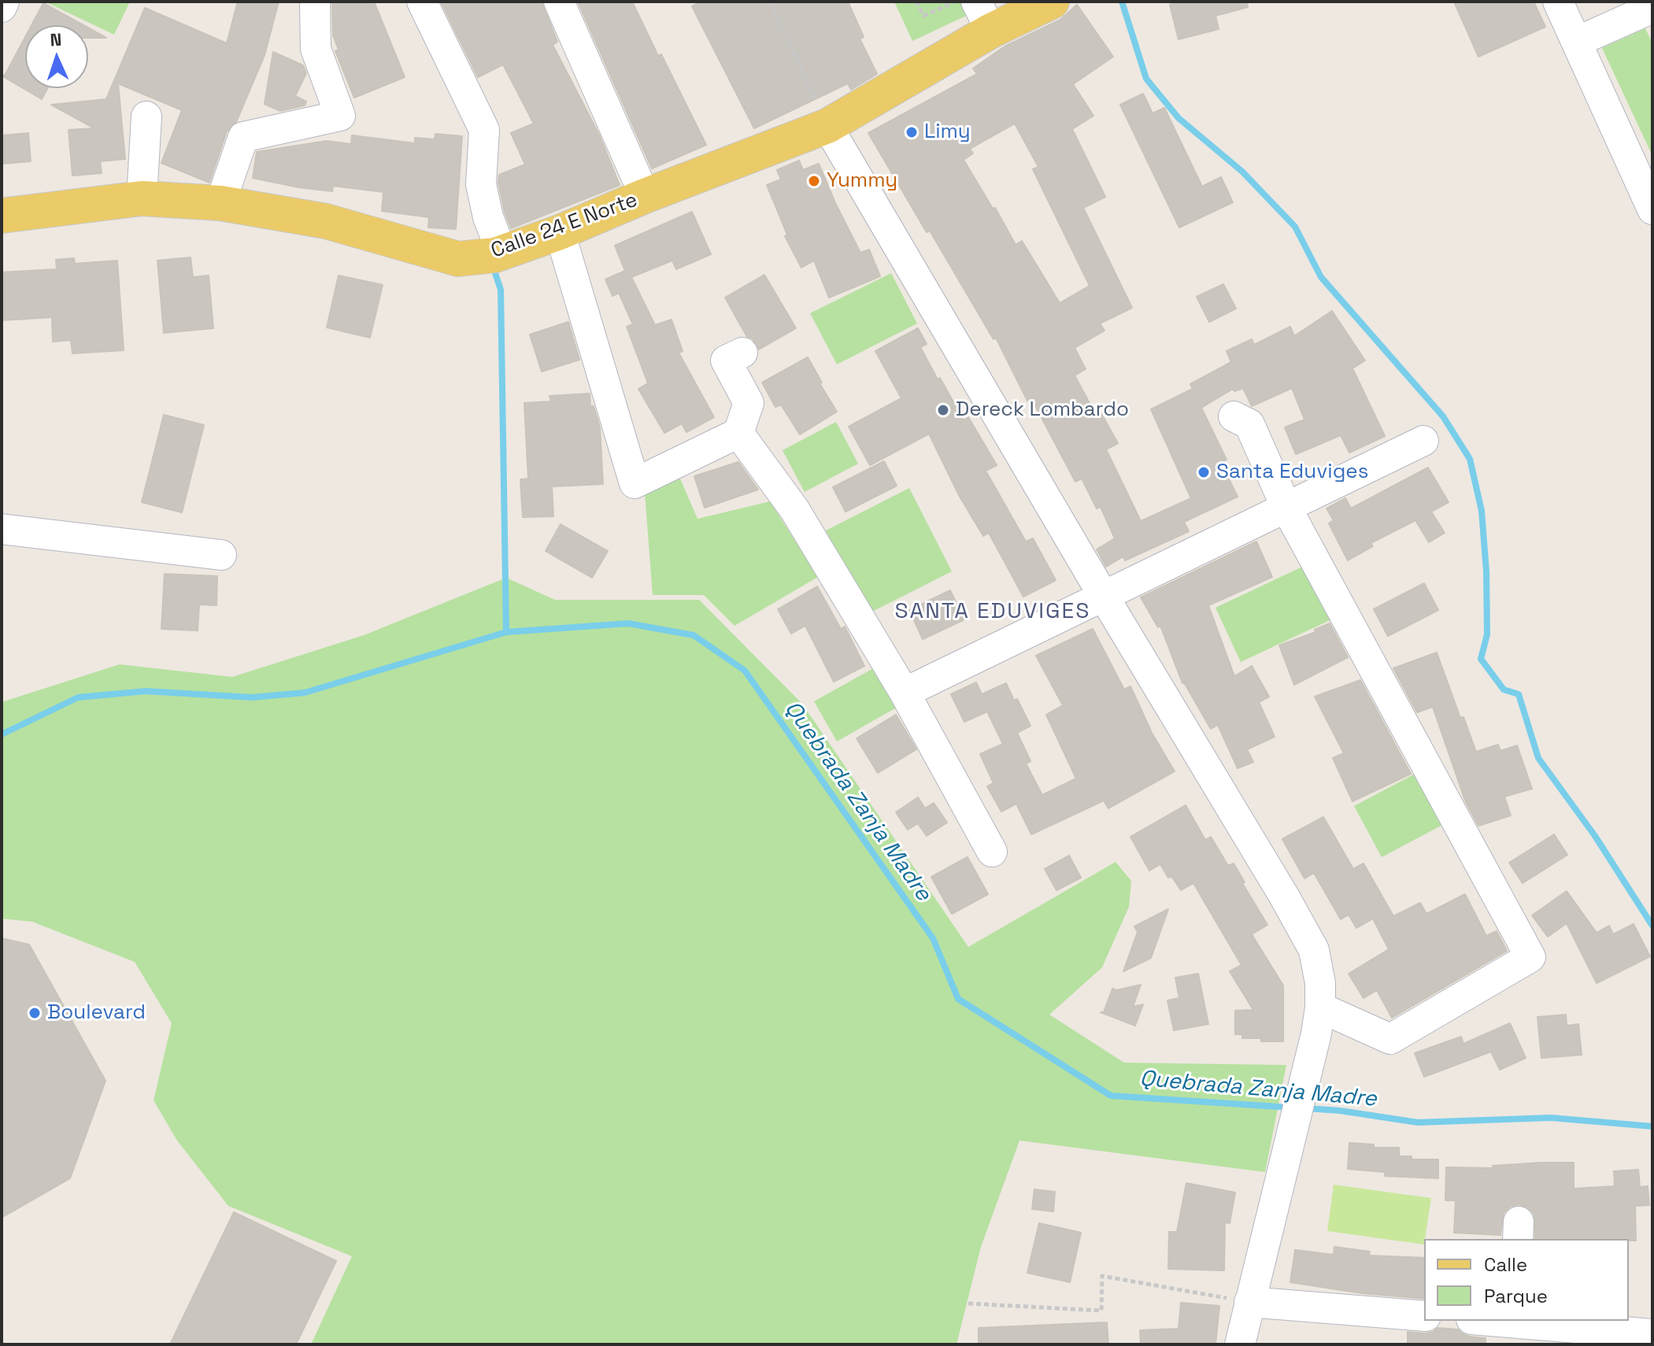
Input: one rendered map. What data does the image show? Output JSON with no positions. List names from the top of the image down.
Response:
{
  "streets": {
    "main road": ["Calle 24 E Norte"]
  },
  "districts": ["SANTA EDUVIGES"],
  "water": ["Quebrada Zanja Madre"],
  "places": [
    "Limy",
    "Yummy",
    "Dereck Lombardo",
    "Santa Eduviges",
    "Boulevard"
  ],
  "legend": ["Calle", "Parque"],
  "north": "top"
}
